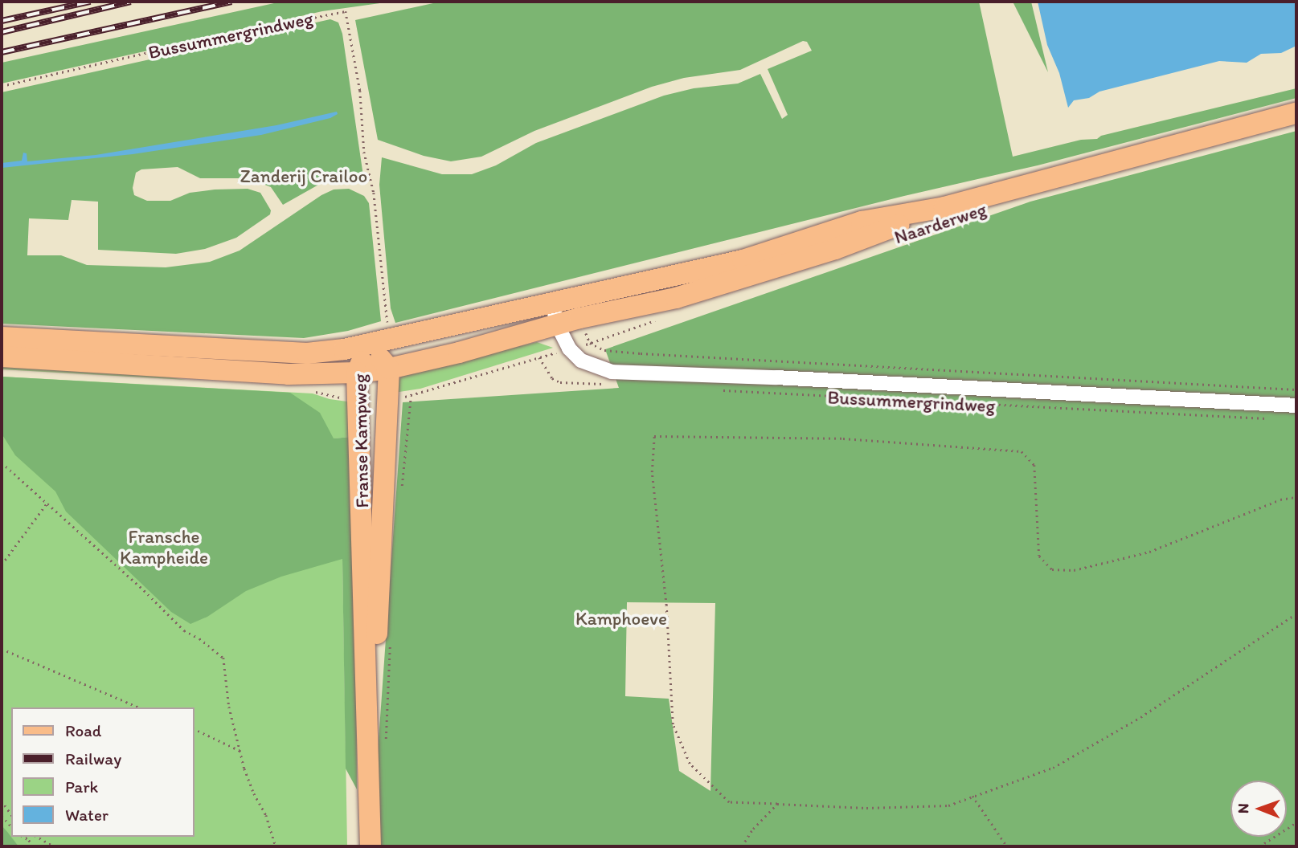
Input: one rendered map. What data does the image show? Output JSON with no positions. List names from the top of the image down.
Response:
{
  "streets": {
    "main road": ["Naarderweg", "Franse Kampweg"],
    "street": ["Bussummergrindweg"]
  },
  "crossings": [
    ["Bussummergrindweg", "Naarderweg"]
  ],
  "parks": ["Zanderij Crailoo", "Fransche Kampheide", "Kamphoeve"],
  "legend": [
    "Road",
    "Railway",
    "Park",
    "Water"
  ],
  "north": "left"
}
